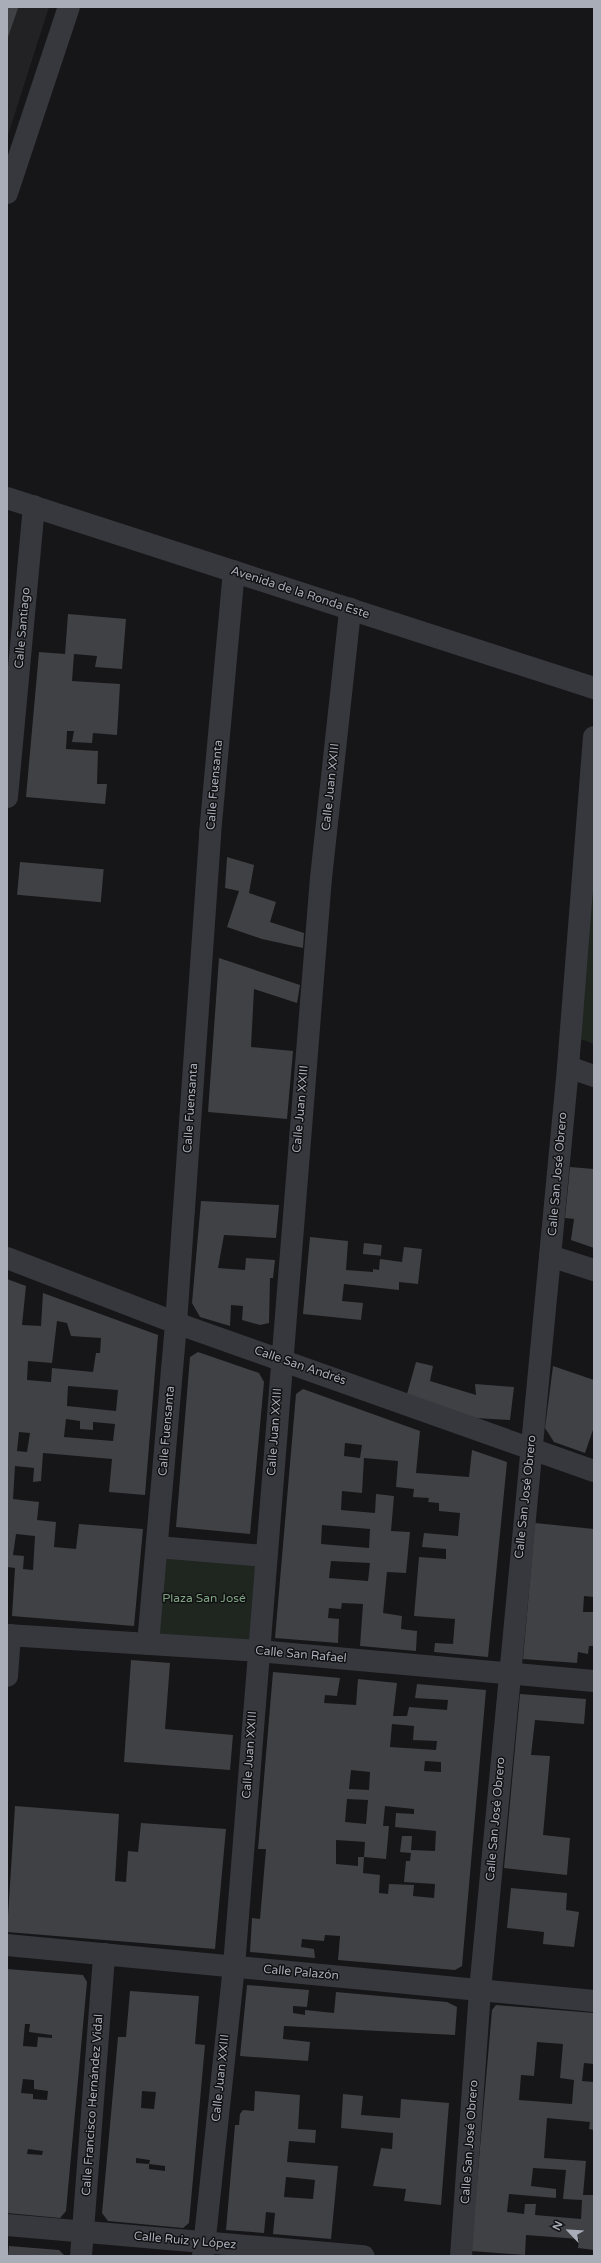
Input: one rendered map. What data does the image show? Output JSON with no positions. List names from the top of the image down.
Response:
{
  "streets": {
    "street": [
      "Avenida de la Ronda Este",
      "Calle Santiago",
      "Calle Fuensanta",
      "Calle Juan XXIII",
      "Calle San José Obrero",
      "Calle San Andrés",
      "Calle San Rafael",
      "Calle Palazón",
      "Calle Francisco Hernández Vidal",
      "Calle Ruiz y López"
    ]
  },
  "crossings": [
    ["Avenida de la Ronda Este", "Calle Santiago"],
    ["Avenida de la Ronda Este", "Calle Fuensanta"],
    ["Avenida de la Ronda Este", "Calle Juan XXIII"],
    ["Calle Fuensanta", "Calle San Andrés"],
    ["Calle Fuensanta", "Calle San Rafael"],
    ["Calle Juan XXIII", "Calle San Andrés"],
    ["Calle Juan XXIII", "Calle San Rafael"],
    ["Calle Juan XXIII", "Calle Palazón"],
    ["Calle Juan XXIII", "Calle Ruiz y López"],
    ["Calle San José Obrero", "Calle San Andrés"],
    ["Calle San José Obrero", "Calle San Rafael"],
    ["Calle San José Obrero", "Calle Palazón"],
    ["Calle Palazón", "Calle Francisco Hernández Vidal"],
    ["Calle Francisco Hernández Vidal", "Calle Ruiz y López"]
  ],
  "parks": ["Plaza San José"],
  "north": "top left"
}
